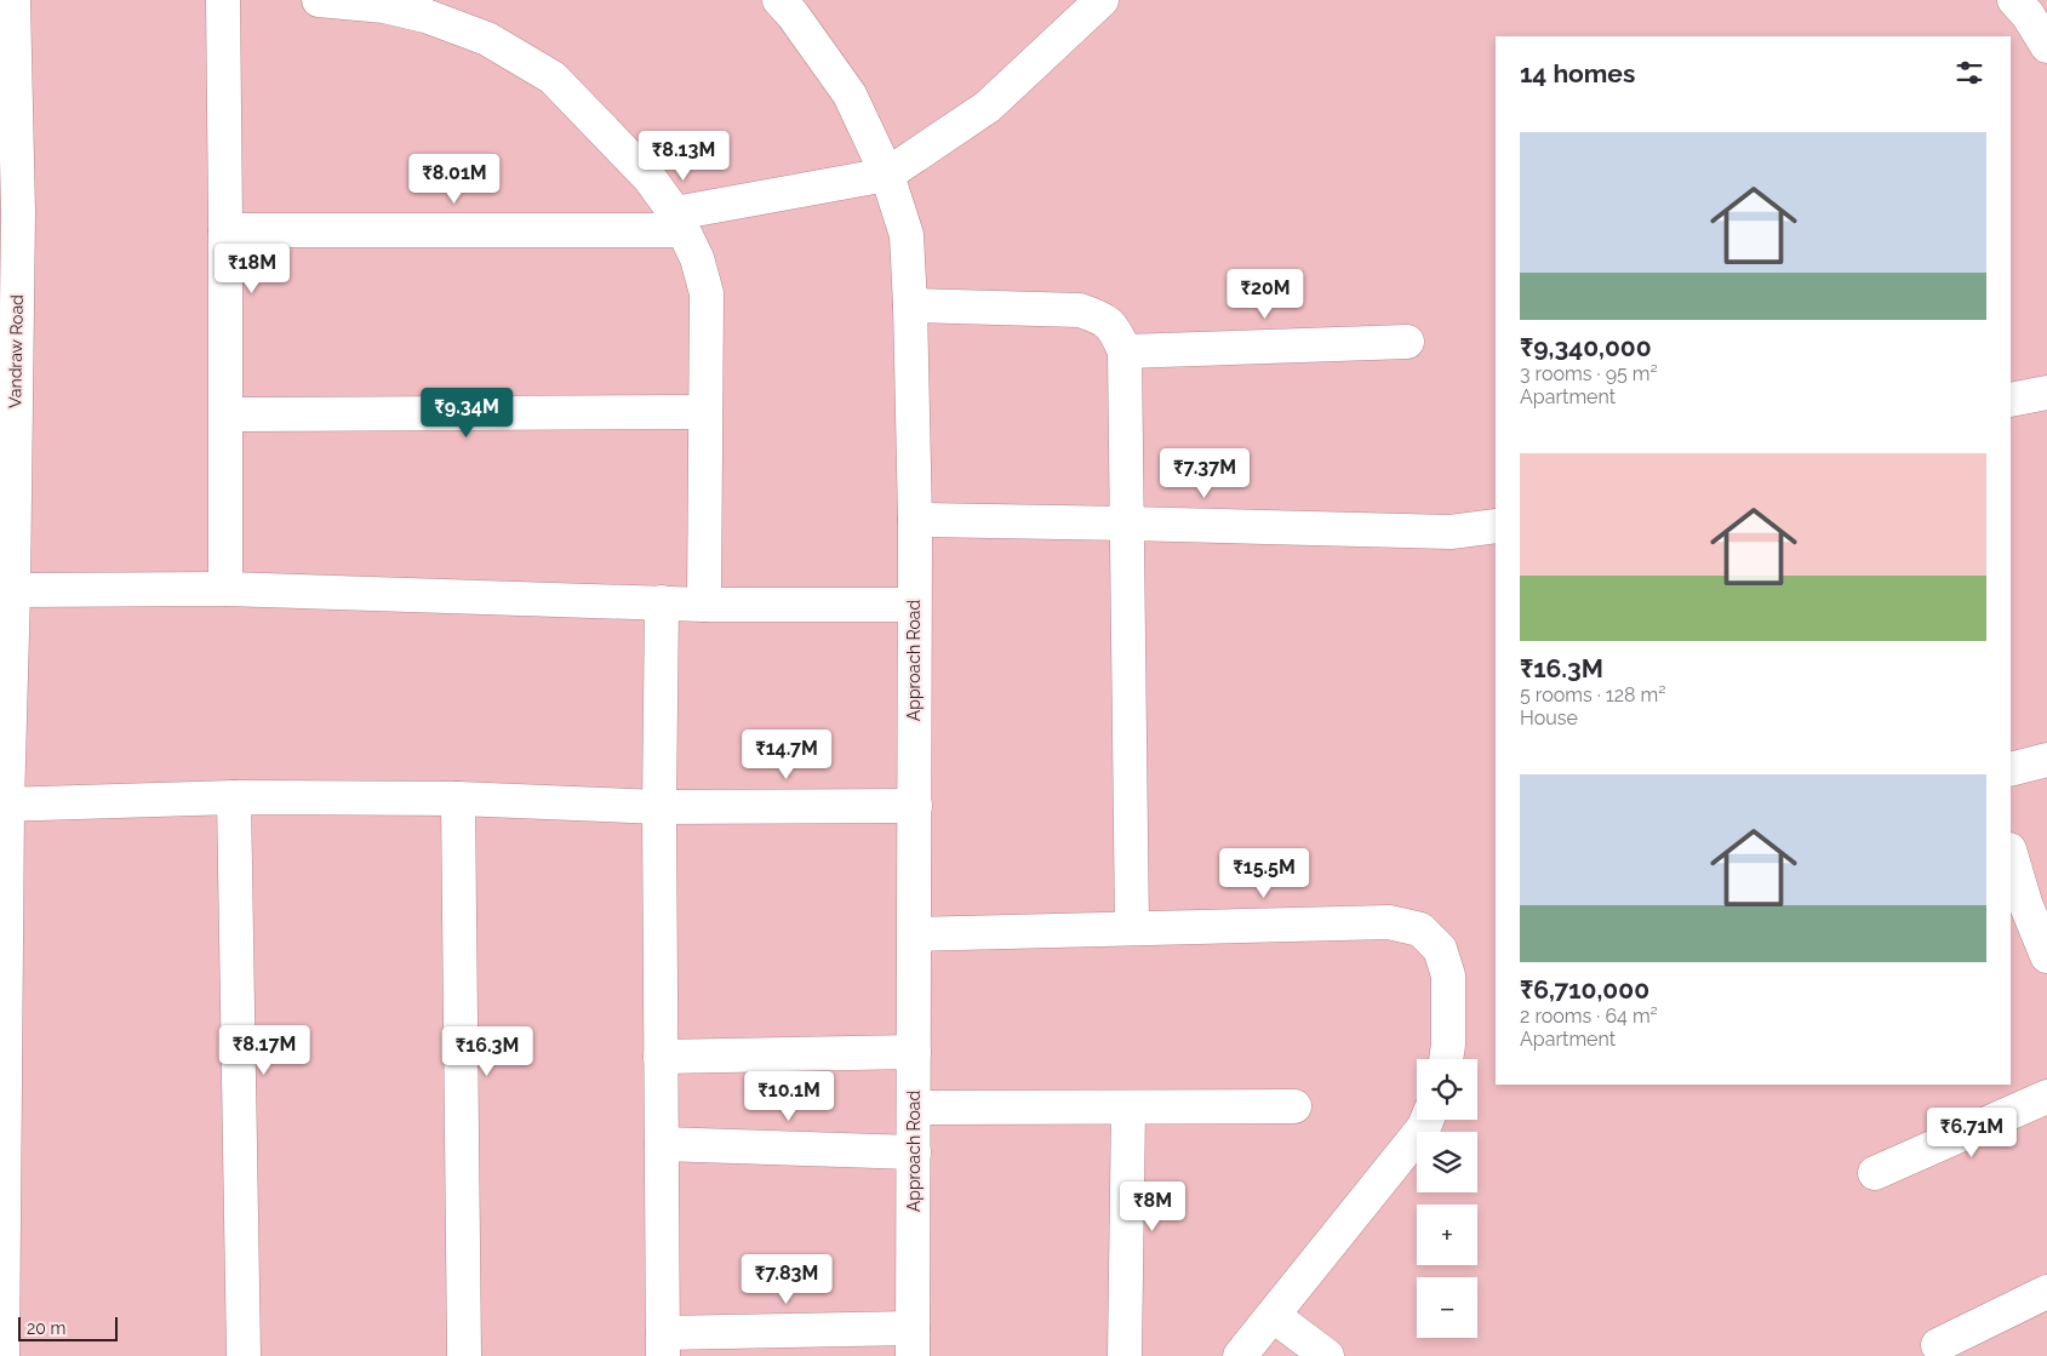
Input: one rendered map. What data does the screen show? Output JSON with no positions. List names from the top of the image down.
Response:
{
  "streets": {
    "street": ["Vandraw Road", "Approach Road"]
  },
  "scale_bar": "20 m",
  "page": {
    "heading": "14 homes",
    "list": [
      {
        "name": "₹9,340,000",
        "note": "3 rooms · 95 m² · Apartment"
      },
      {
        "name": "₹16.3M",
        "note": "5 rooms · 128 m² · House"
      },
      {
        "name": "₹6,710,000",
        "note": "2 rooms · 64 m² · Apartment"
      }
    ],
    "price": [
      "₹8.13M",
      "₹8.01M",
      "₹18M",
      "₹20M",
      "₹9.34M",
      "₹7.37M",
      "₹14.7M",
      "₹15.5M",
      "₹8.17M",
      "₹16.3M",
      "₹10.1M",
      "₹6.71M",
      "₹8M",
      "₹7.83M"
    ],
    "map_buttons": ["+", "−"],
    "scale": "20 m"
  }
}
